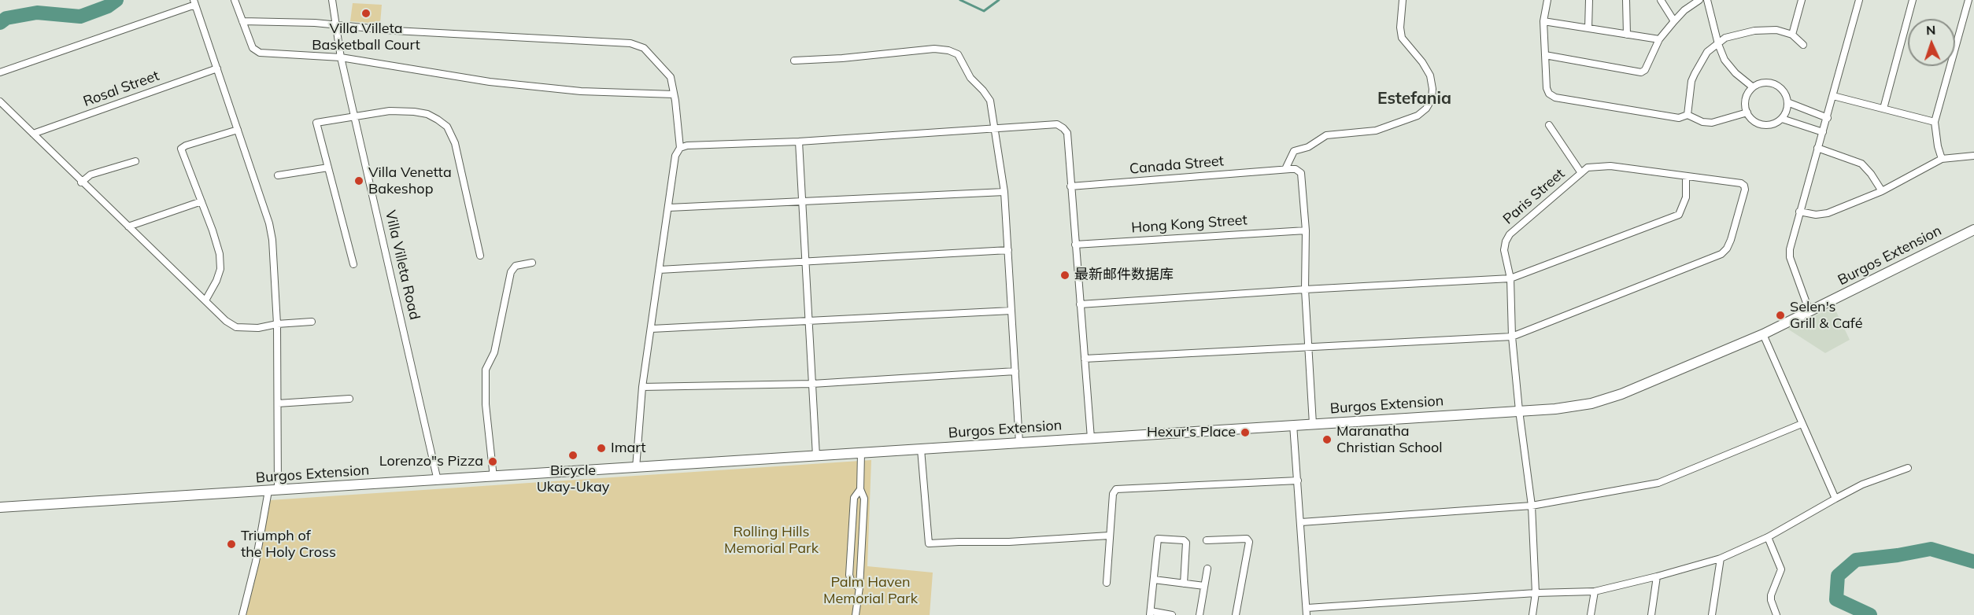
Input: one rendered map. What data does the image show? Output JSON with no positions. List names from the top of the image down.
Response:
{
  "streets": {
    "main road": ["Burgos Extension"],
    "street": [
      "Rosal Street",
      "Canada Street",
      "Paris Street",
      "Hong Kong Street",
      "Villa Villeta Road"
    ]
  },
  "crossings": [
    ["Paris Street", "Burgos Extension"],
    ["Burgos Extension", "Villa Villeta Road"]
  ],
  "districts": ["Estefania"],
  "parks": ["Rolling Hills Memorial Park", "Palm Haven Memorial Park"],
  "places": [
    "Villa Villeta Basketball Court",
    "Villa Venetta Bakeshop",
    "最新邮件数据库",
    "Selen's Grill & Café",
    "Hexur's Place",
    "Maranatha Christian School",
    "Imart",
    "Bicycle Ukay-Ukay",
    "Lorenzo\"s Pizza",
    "Triumph of the Holy Cross"
  ],
  "north": "top"
}
